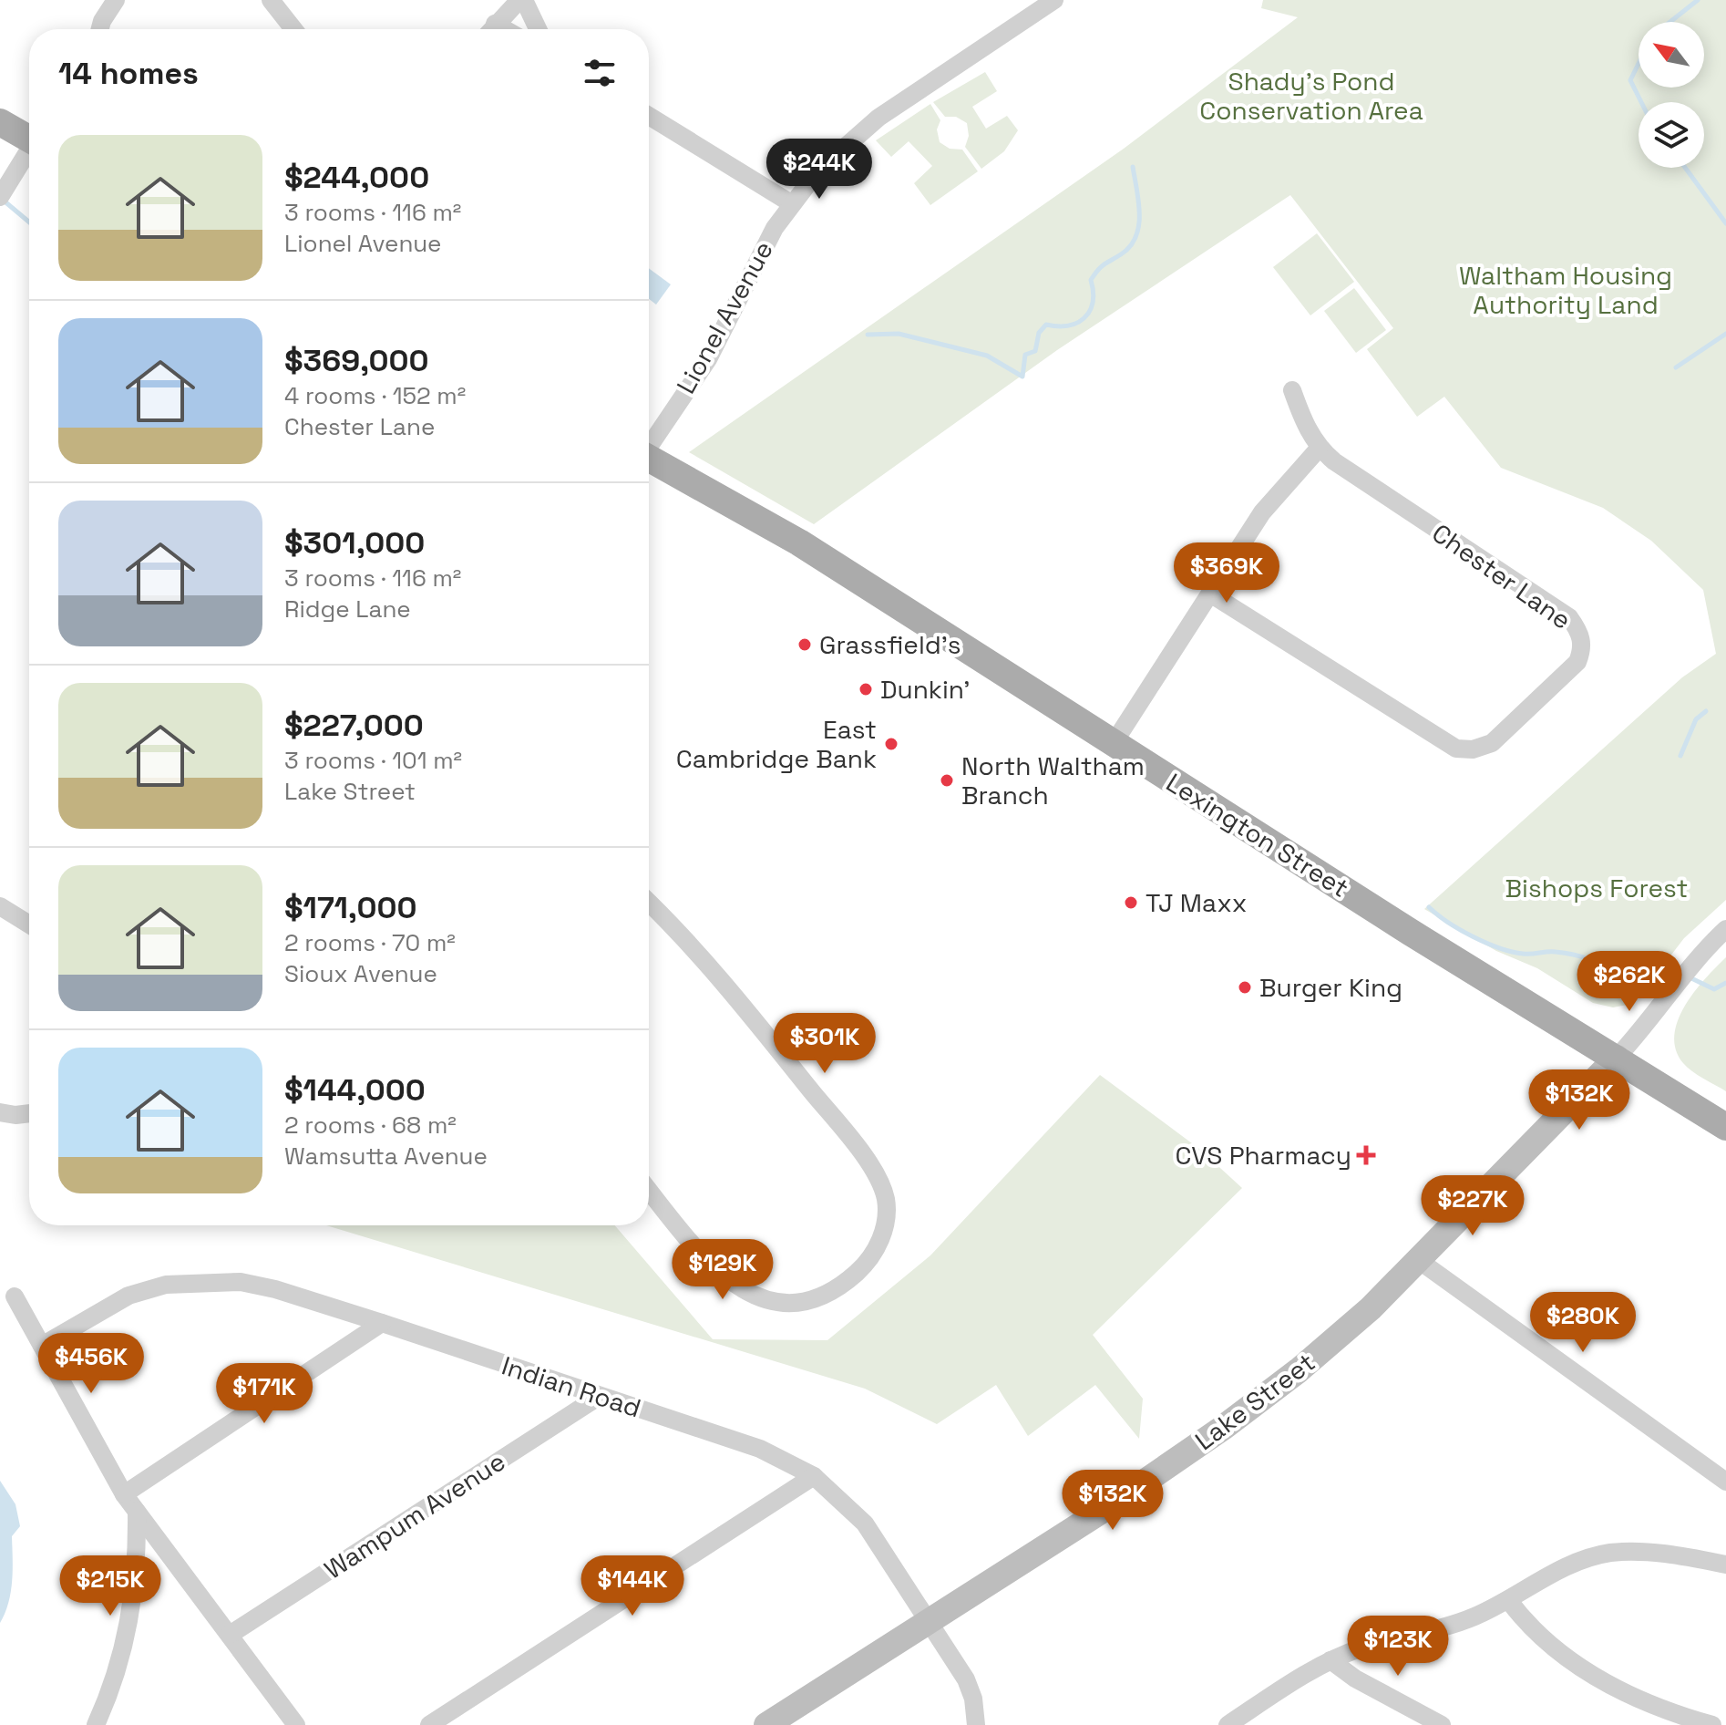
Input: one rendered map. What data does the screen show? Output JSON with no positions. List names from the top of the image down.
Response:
{
  "streets": {
    "main road": ["Lexington Street"],
    "street": [
      "Lionel Avenue",
      "Chester Lane",
      "Indian Road",
      "Lake Street",
      "Wampum Avenue"
    ]
  },
  "crossings": [
    ["Lexington Street", "Lake Street"],
    ["Indian Road", "Lake Street"],
    ["Indian Road", "Wampum Avenue"]
  ],
  "parks": ["Shady's Pond Conservation Area", "Waltham Housing Authority Land", "Bishops Forest"],
  "places": {
    "other": [
      "Grassfield's",
      "Dunkin'",
      "East Cambridge Bank",
      "North Waltham Branch",
      "TJ Maxx",
      "Burger King"
    ],
    "health": ["CVS Pharmacy"]
  },
  "north": "top left",
  "page": {
    "heading": "14 homes",
    "list": [
      {
        "name": "$244,000",
        "note": "3 rooms · 116 m² · Lionel Avenue"
      },
      {
        "name": "$369,000",
        "note": "4 rooms · 152 m² · Chester Lane"
      },
      {
        "name": "$301,000",
        "note": "3 rooms · 116 m² · Ridge Lane"
      },
      {
        "name": "$227,000",
        "note": "3 rooms · 101 m² · Lake Street"
      },
      {
        "name": "$171,000",
        "note": "2 rooms · 70 m² · Sioux Avenue"
      },
      {
        "name": "$144,000",
        "note": "2 rooms · 68 m² · Wamsutta Avenue"
      }
    ],
    "price": [
      "$244K",
      "$369K",
      "$262K",
      "$301K",
      "$132K",
      "$227K",
      "$129K",
      "$280K",
      "$456K",
      "$171K",
      "$132K",
      "$215K",
      "$144K",
      "$123K"
    ]
  }
}
